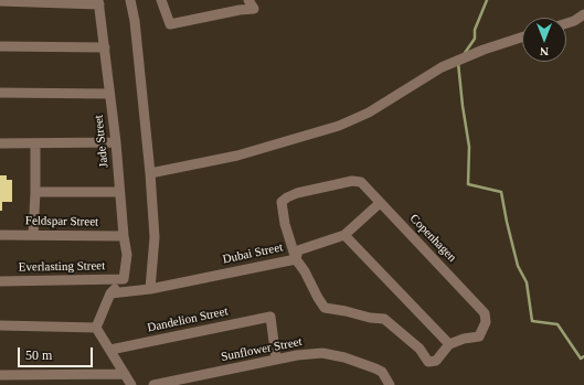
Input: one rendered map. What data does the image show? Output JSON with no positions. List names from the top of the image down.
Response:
{
  "streets": {
    "street": [
      "Jade Street",
      "Feldspar Street",
      "Copenhagen",
      "Dubai Street",
      "Everlasting Street",
      "Dandelion Street",
      "Sunflower Street"
    ]
  },
  "crossings": [
    ["Jade Street", "Feldspar Street"],
    ["Jade Street", "Everlasting Street"],
    ["Copenhagen", "Dubai Street"],
    ["Dandelion Street", "Sunflower Street"]
  ],
  "scale_bar": "50 m",
  "north": "bottom"
}
